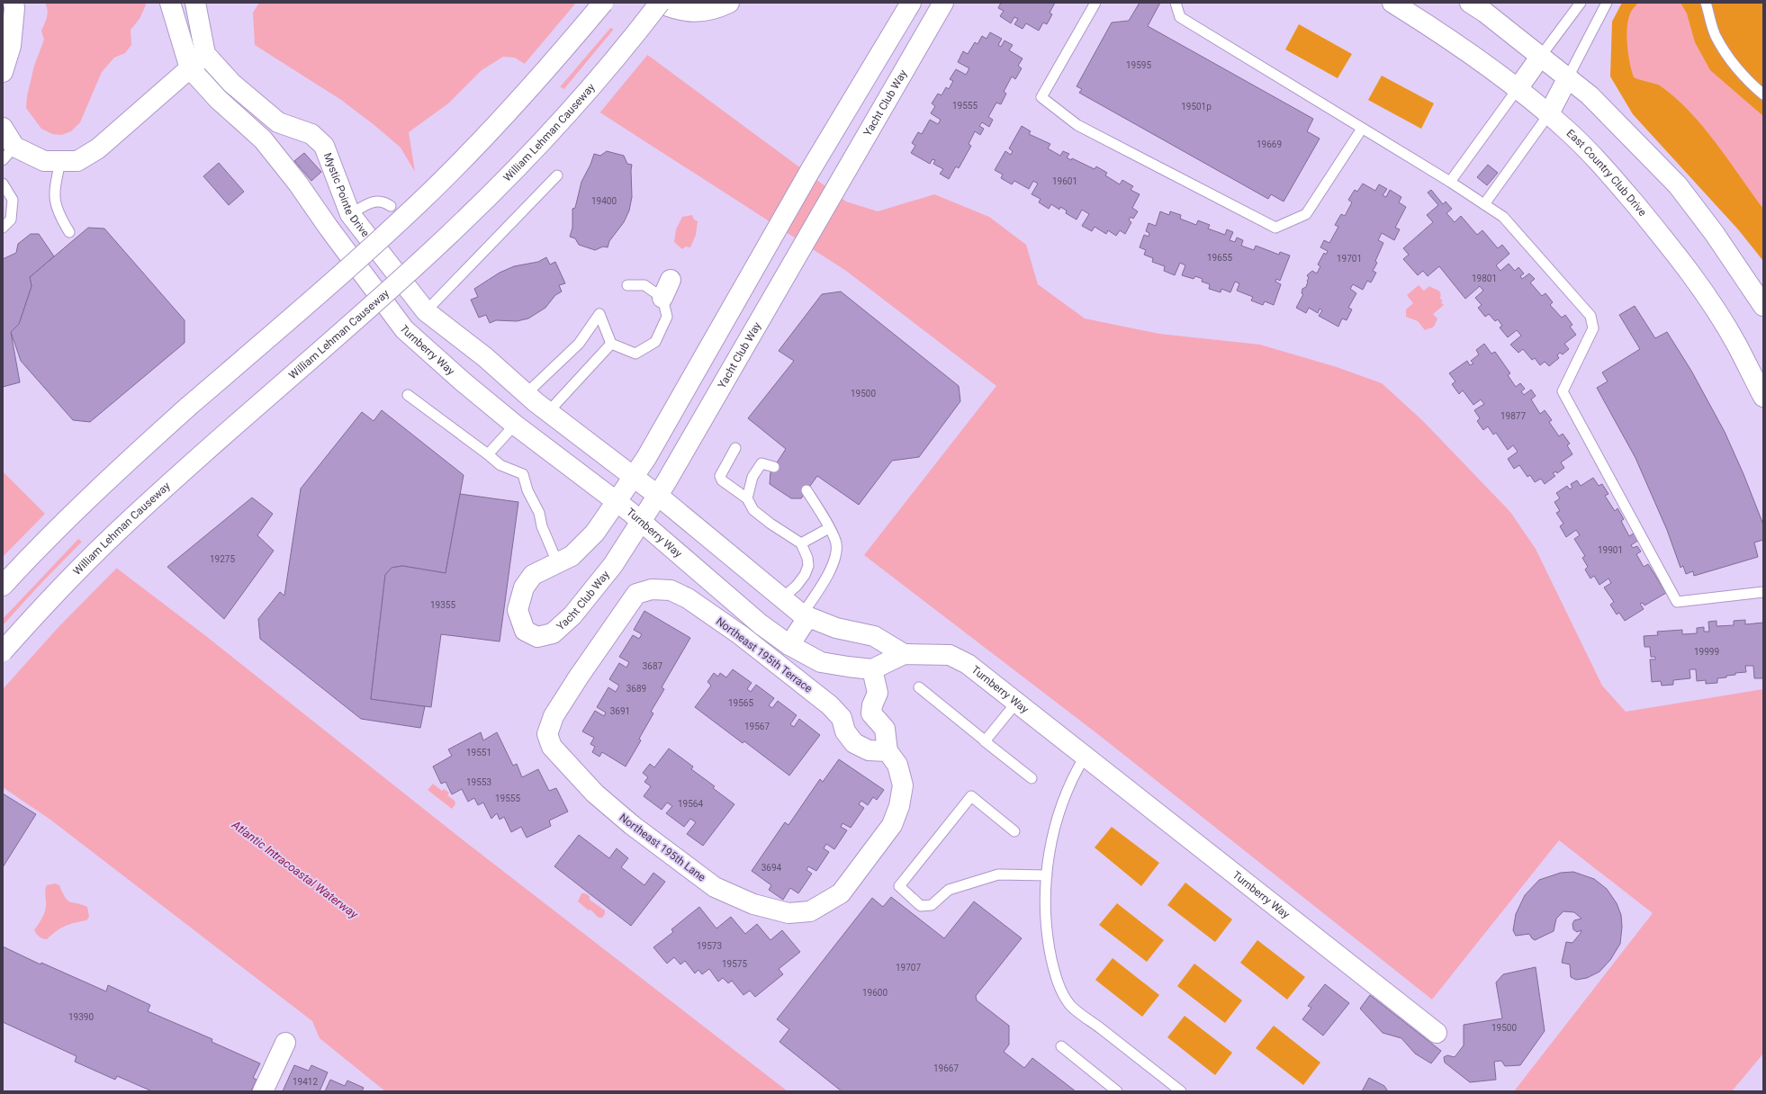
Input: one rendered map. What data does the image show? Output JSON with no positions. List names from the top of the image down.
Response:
{
  "streets": {
    "main road": [
      "Yacht Club Way",
      "William Lehman Causeway",
      "East Country Club Drive",
      "Mystic Pointe Drive",
      "Turnberry Way",
      "Northeast 195th Terrace",
      "Northeast 195th Lane"
    ]
  },
  "crossings": [
    ["Yacht Club Way", "Turnberry Way"],
    ["Mystic Pointe Drive", "Turnberry Way"],
    ["Turnberry Way", "Northeast 195th Lane"],
    ["Northeast 195th Terrace", "Northeast 195th Lane"]
  ],
  "water": ["Atlantic Intracoastal Waterway"],
  "house_numbers": [
    "19595",
    "19555",
    "19501p",
    "19669",
    "19601",
    "19400",
    "19655",
    "19701",
    "19801",
    "19500",
    "19877",
    "19901",
    "19275",
    "19355",
    "19999",
    "3687",
    "3689",
    "19565",
    "3691",
    "19567",
    "19551",
    "19553",
    "19555",
    "19564",
    "3694",
    "19573",
    "19575",
    "19707",
    "19600",
    "19390",
    "19500",
    "19667",
    "19412"
  ]
}
